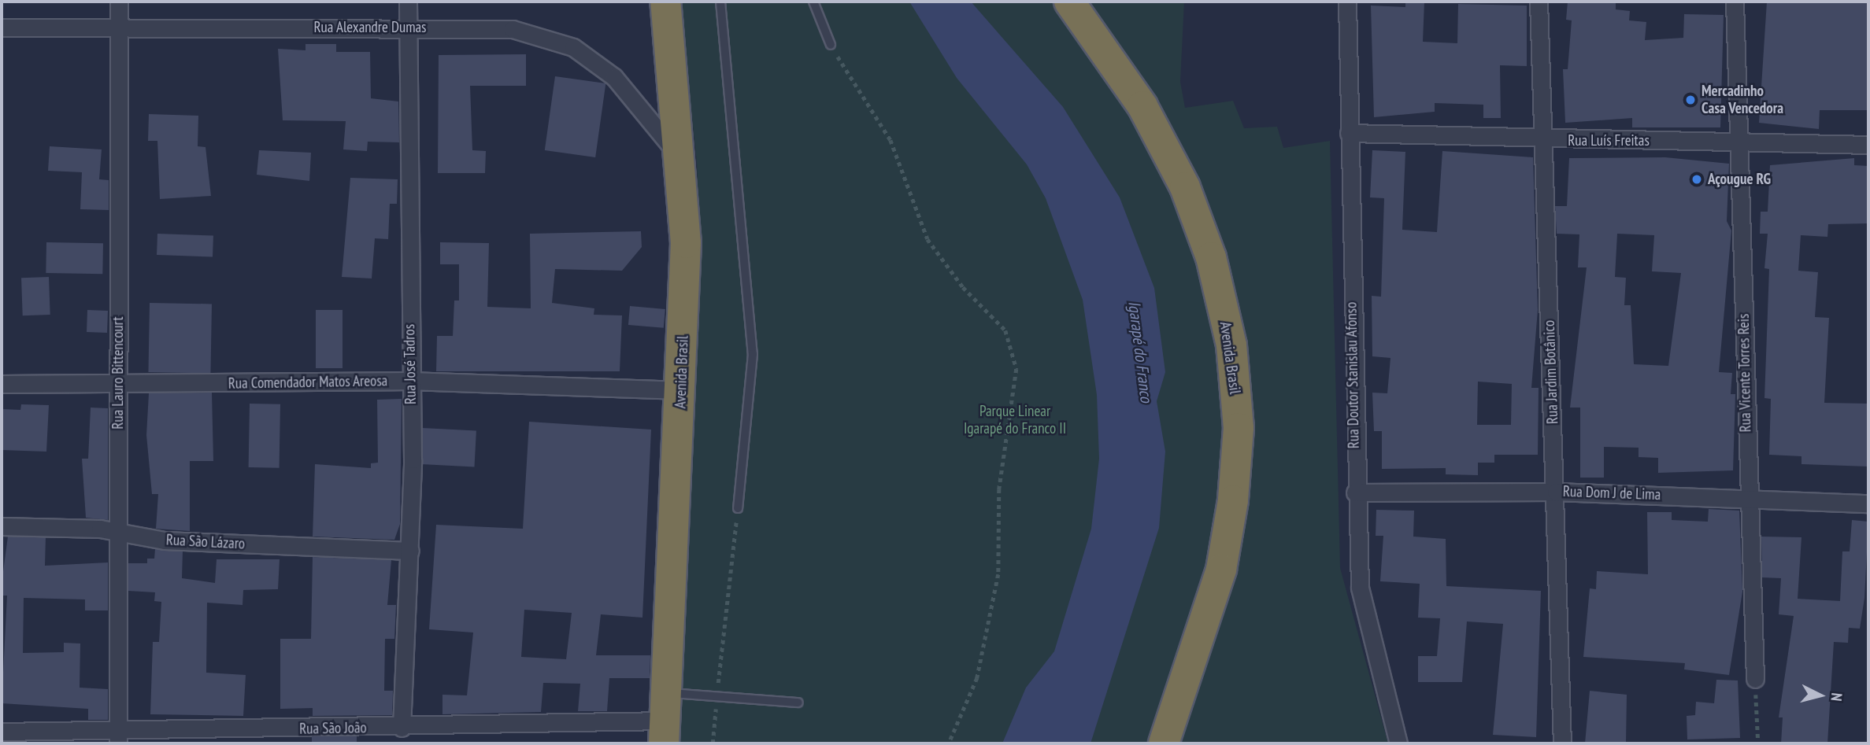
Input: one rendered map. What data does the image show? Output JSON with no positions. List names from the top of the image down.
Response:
{
  "streets": {
    "highway": ["Avenida Brasil"],
    "street": [
      "Rua Alexandre Dumas",
      "Rua Luís Freitas",
      "Rua José Tadros",
      "Rua Jardim Botânico",
      "Rua Lauro Bittencourt",
      "Rua Vicente Torres Reis",
      "Rua Doutor Stanislau Afonso",
      "Rua Comendador Matos Areosa",
      "Rua Dom J de Lima",
      "Rua São Lázaro",
      "Rua São João"
    ]
  },
  "crossings": [
    ["Rua Alexandre Dumas", "Avenida Brasil"],
    ["Rua Alexandre Dumas", "Rua José Tadros"],
    ["Rua Alexandre Dumas", "Rua Lauro Bittencourt"],
    ["Rua Luís Freitas", "Rua Jardim Botânico"],
    ["Rua Luís Freitas", "Rua Vicente Torres Reis"],
    ["Rua Luís Freitas", "Rua Doutor Stanislau Afonso"],
    ["Avenida Brasil", "Rua Comendador Matos Areosa"],
    ["Avenida Brasil", "Rua São João"],
    ["Rua José Tadros", "Rua Comendador Matos Areosa"],
    ["Rua José Tadros", "Rua São Lázaro"],
    ["Rua José Tadros", "Rua São João"],
    ["Rua Jardim Botânico", "Rua Dom J de Lima"],
    ["Rua Lauro Bittencourt", "Rua Comendador Matos Areosa"],
    ["Rua Lauro Bittencourt", "Rua São Lázaro"],
    ["Rua Lauro Bittencourt", "Rua São João"],
    ["Rua Vicente Torres Reis", "Rua Dom J de Lima"],
    ["Rua Doutor Stanislau Afonso", "Rua Dom J de Lima"]
  ],
  "water": ["Igarapé do Franco"],
  "parks": ["Parque Linear Igarapé do Franco II"],
  "places": ["Mercadinho Casa Vencedora", "Açougue RG"],
  "north": "right"
}
